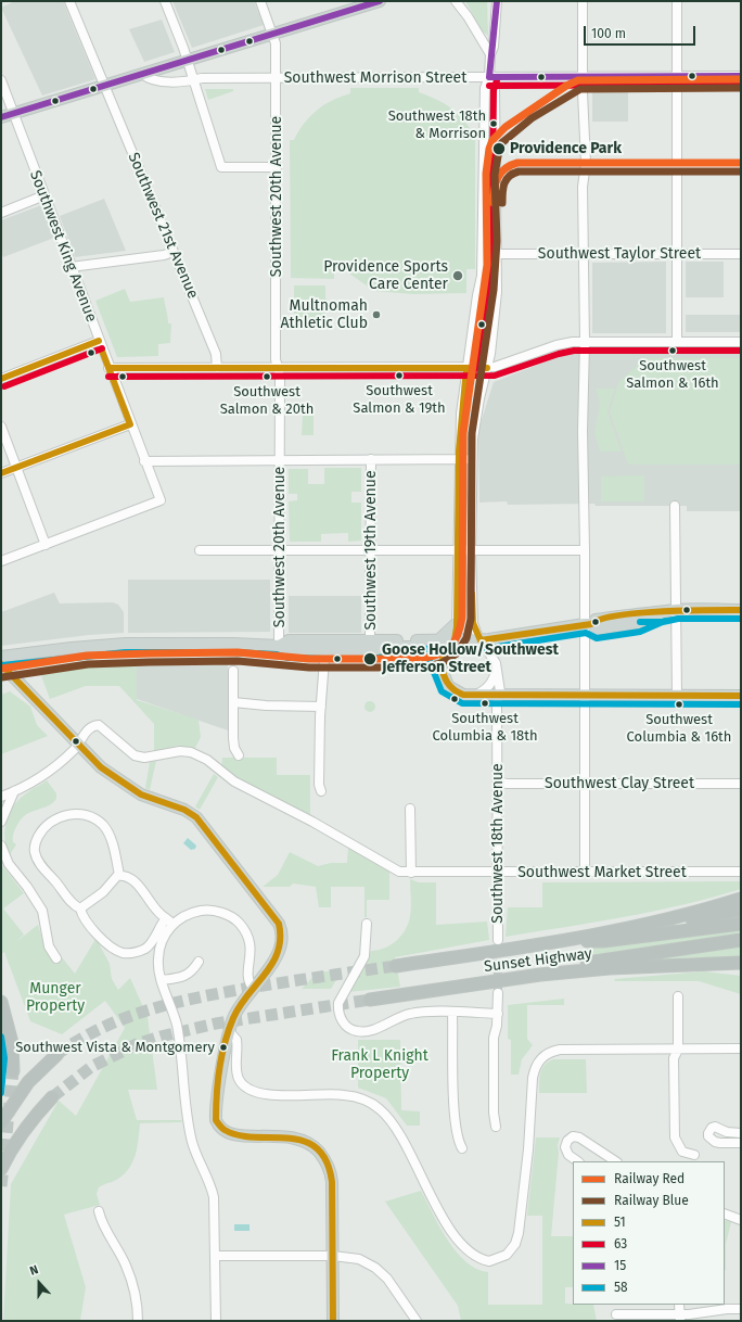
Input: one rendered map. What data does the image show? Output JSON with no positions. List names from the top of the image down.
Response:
{
  "streets": {
    "highway": ["Sunset Highway"],
    "street": [
      "Southwest Morrison Street",
      "Southwest 20th Avenue",
      "Southwest 21st Avenue",
      "Southwest King Avenue",
      "Southwest Taylor Street",
      "Southwest 19th Avenue",
      "Southwest Clay Street",
      "Southwest 18th Avenue",
      "Southwest Market Street"
    ]
  },
  "crossings": [
    ["Southwest Morrison Street", "Southwest 20th Avenue"],
    ["Southwest Morrison Street", "Southwest 18th Avenue"],
    ["Southwest Taylor Street", "Southwest 18th Avenue"],
    ["Southwest Clay Street", "Southwest 18th Avenue"],
    ["Southwest 18th Avenue", "Southwest Market Street"]
  ],
  "parks": ["Munger Property", "Frank L Knight Property"],
  "places": [
    "Southwest 18th & Morrison",
    "Providence Park",
    "Providence Sports Care Center",
    "Multnomah Athletic Club",
    "Southwest Salmon & 16th",
    "Southwest Salmon & 19th",
    "Southwest Salmon & 20th",
    "Goose Hollow/Southwest Jefferson Street",
    "Southwest Columbia & 18th",
    "Southwest Columbia & 16th",
    "Southwest Vista & Montgomery"
  ],
  "lines": [
    "transit line 15",
    "rail line Red",
    "transit line 63",
    "rail line Blue",
    "transit line 51",
    "transit line 58"
  ],
  "legend": [
    "Railway Red",
    "Railway Blue",
    "51",
    "63",
    "15",
    "58"
  ],
  "scale_bar": "100 m",
  "north": "top"
}
